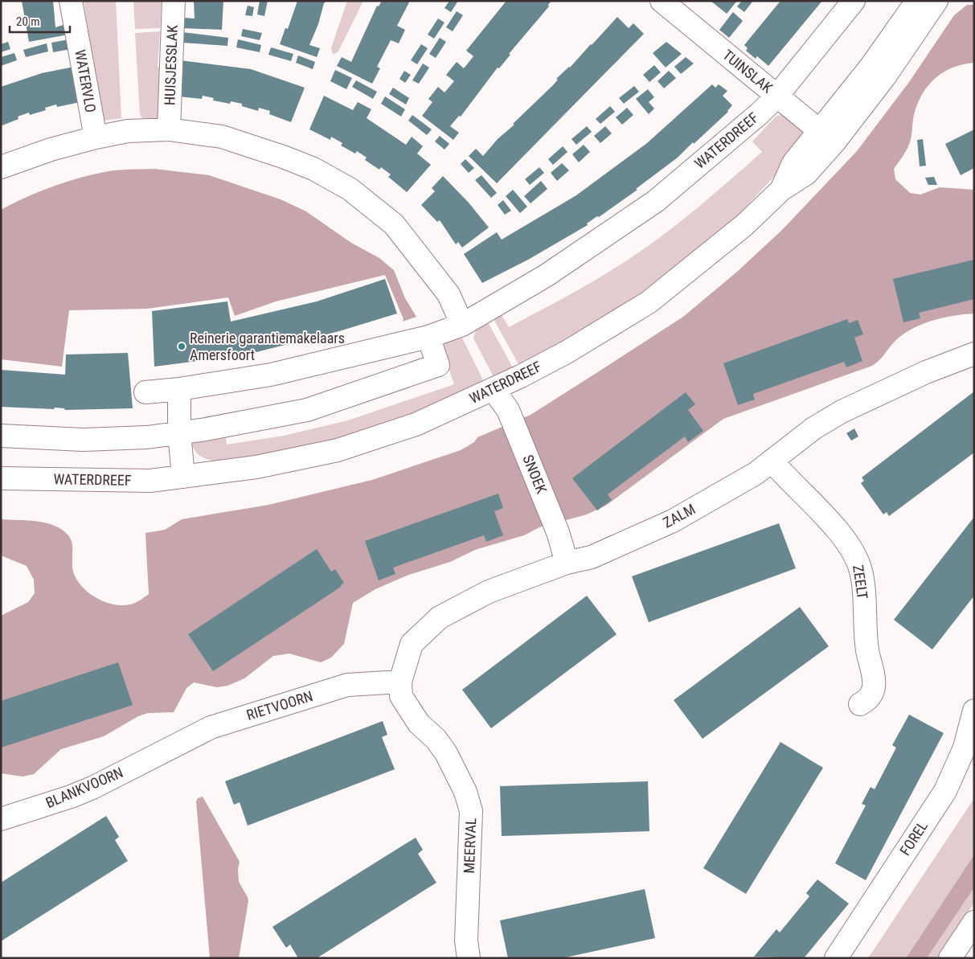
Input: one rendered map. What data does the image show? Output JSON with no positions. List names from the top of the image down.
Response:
{
  "streets": {
    "street": [
      "HUISJESSLAK",
      "TUINSLAK",
      "WATERVLO",
      "WATERDREEF",
      "SNOEK",
      "ZALM",
      "ZEELT",
      "RIETVOORN",
      "BLANKVOORN",
      "FOREL",
      "MEERVAL"
    ]
  },
  "crossings": [
    ["TUINSLAK", "WATERDREEF"],
    ["WATERDREEF", "SNOEK"],
    ["SNOEK", "ZALM"],
    ["ZALM", "ZEELT"],
    ["ZALM", "RIETVOORN"],
    ["ZALM", "MEERVAL"],
    ["RIETVOORN", "BLANKVOORN"],
    ["RIETVOORN", "MEERVAL"]
  ],
  "places": ["Reinerie garantiemakelaars Amersfoort"],
  "scale_bar": "20 m"
}
